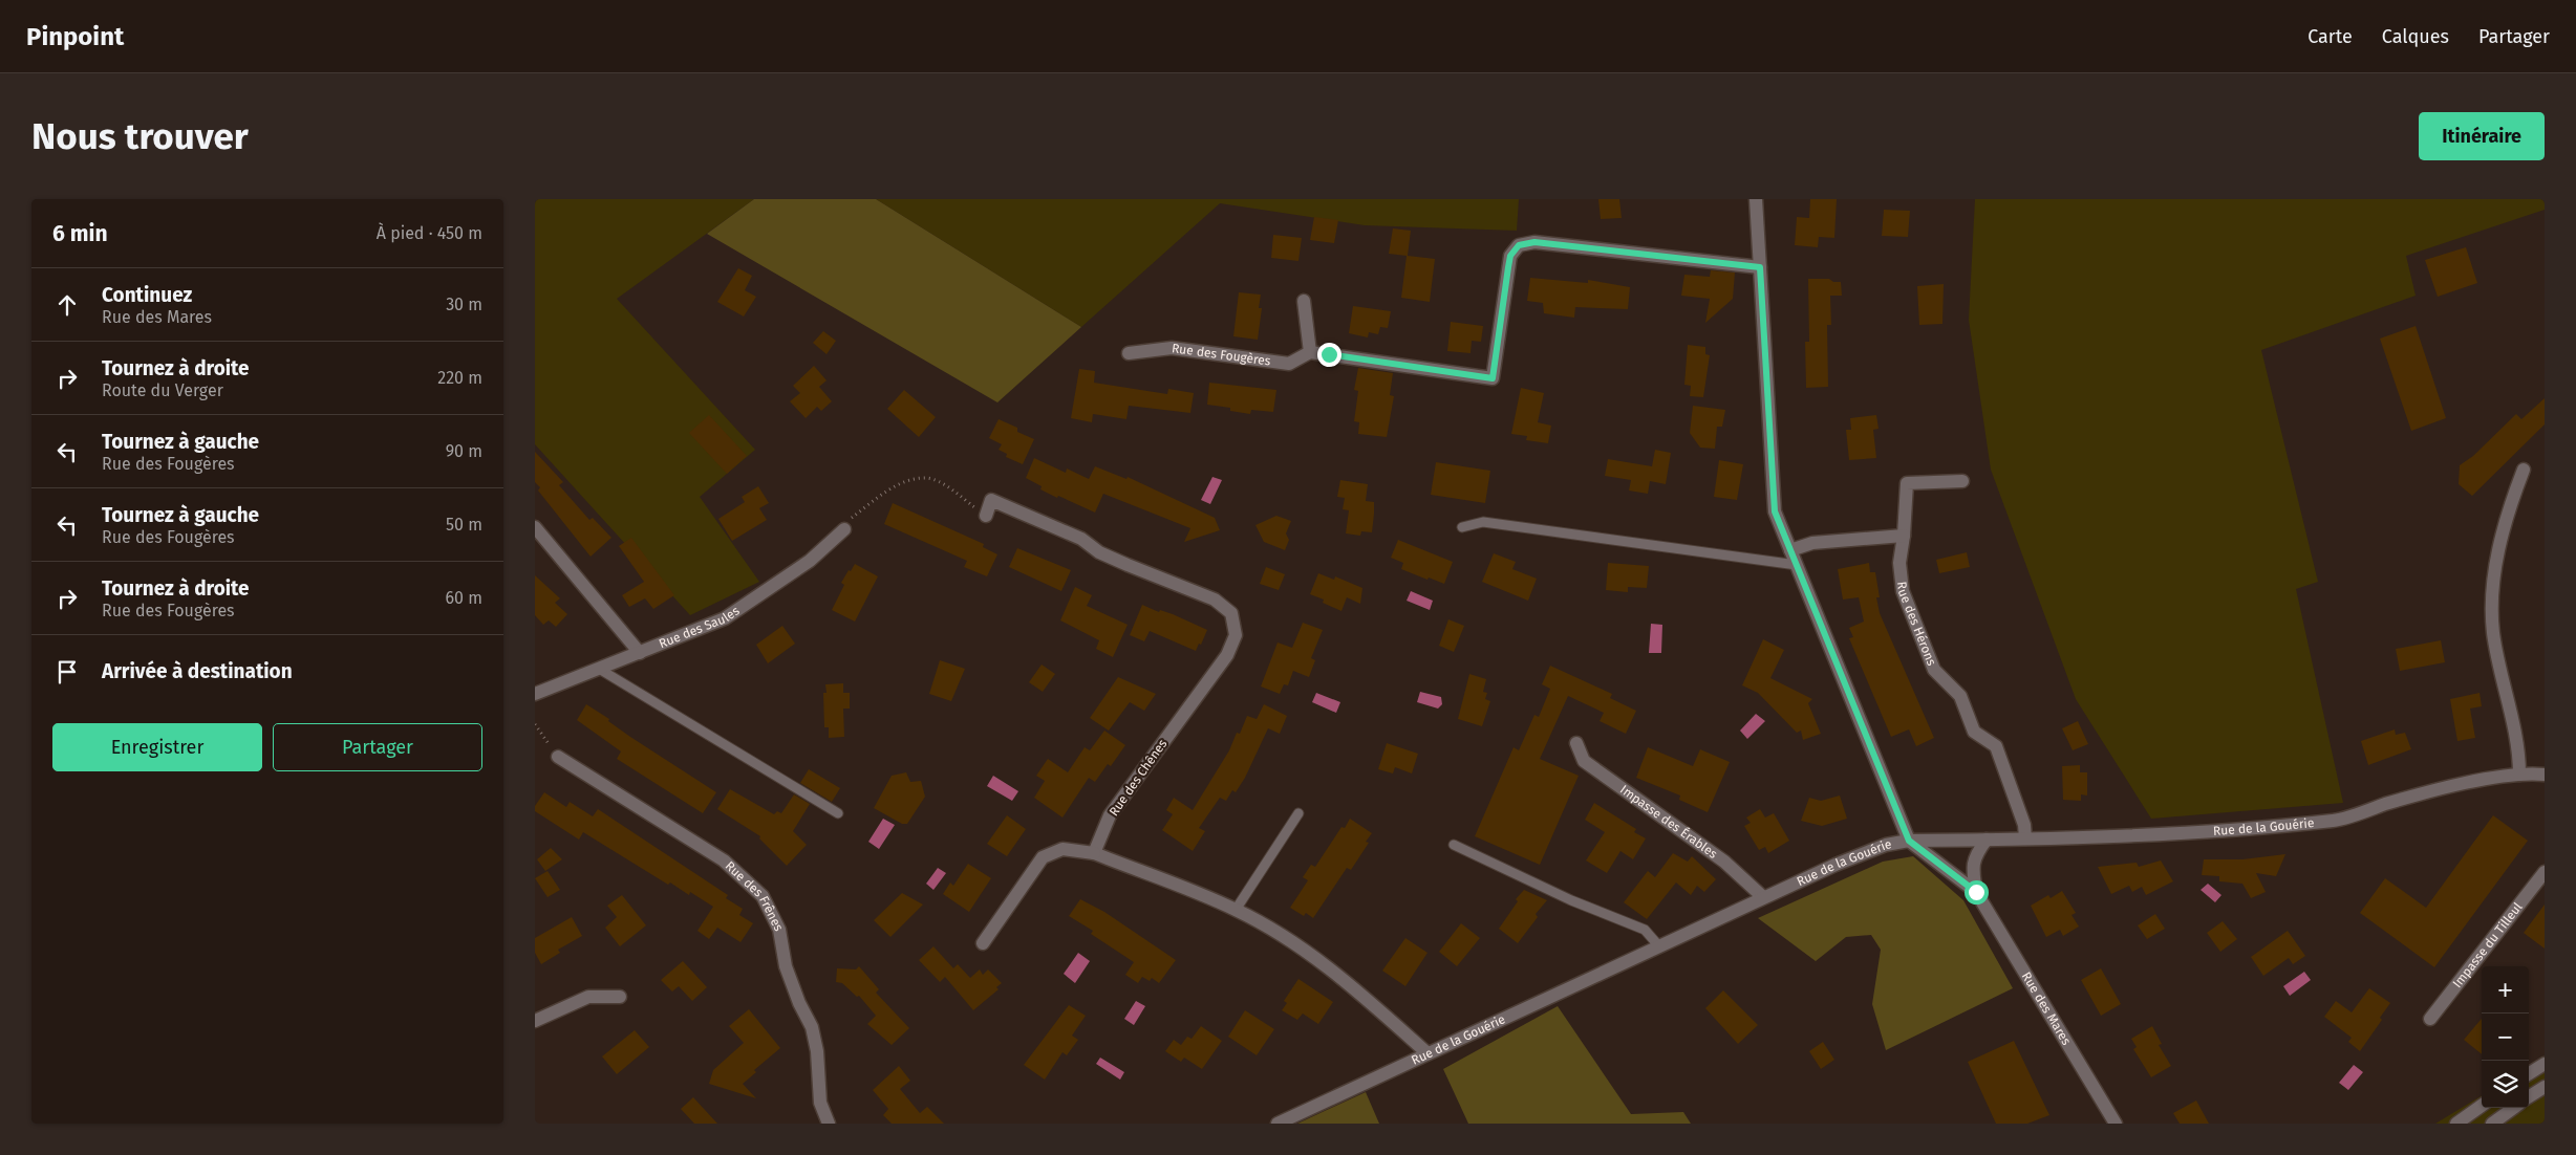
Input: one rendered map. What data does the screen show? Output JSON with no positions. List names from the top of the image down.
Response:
{
  "streets": {
    "street": [
      "Rue des Fougères",
      "Rue des Hérons",
      "Rue des Saules",
      "Rue des Chênes",
      "Impasse des Érables",
      "Rue de la Gouérie",
      "Rue des Frênes",
      "Impasse du Tilleul",
      "Rue des Mares"
    ]
  },
  "crossings": [
    ["Rue des Hérons", "Rue de la Gouérie"],
    ["Impasse des Érables", "Rue de la Gouérie"],
    ["Rue de la Gouérie", "Rue des Mares"]
  ],
  "page": {
    "header": "Pinpoint",
    "nav": ["Carte", "Calques", "Partager"],
    "buttons": [
      "Itinéraire",
      ["Enregistrer", "Partager"]
    ],
    "title": "Nous trouver",
    "heading": ["6 min", "À pied · 450 m"],
    "list": [
      ["Continuez", "Rue des Mares", "30 m"],
      ["Tournez à droite", "Route du Verger", "220 m"],
      ["Tournez à gauche", "Rue des Fougères", "90 m"],
      ["Tournez à gauche", "Rue des Fougères", "50 m"],
      ["Tournez à droite", "Rue des Fougères", "60 m"],
      "Arrivée à destination"
    ],
    "map_buttons": ["+", "−"]
  }
}
